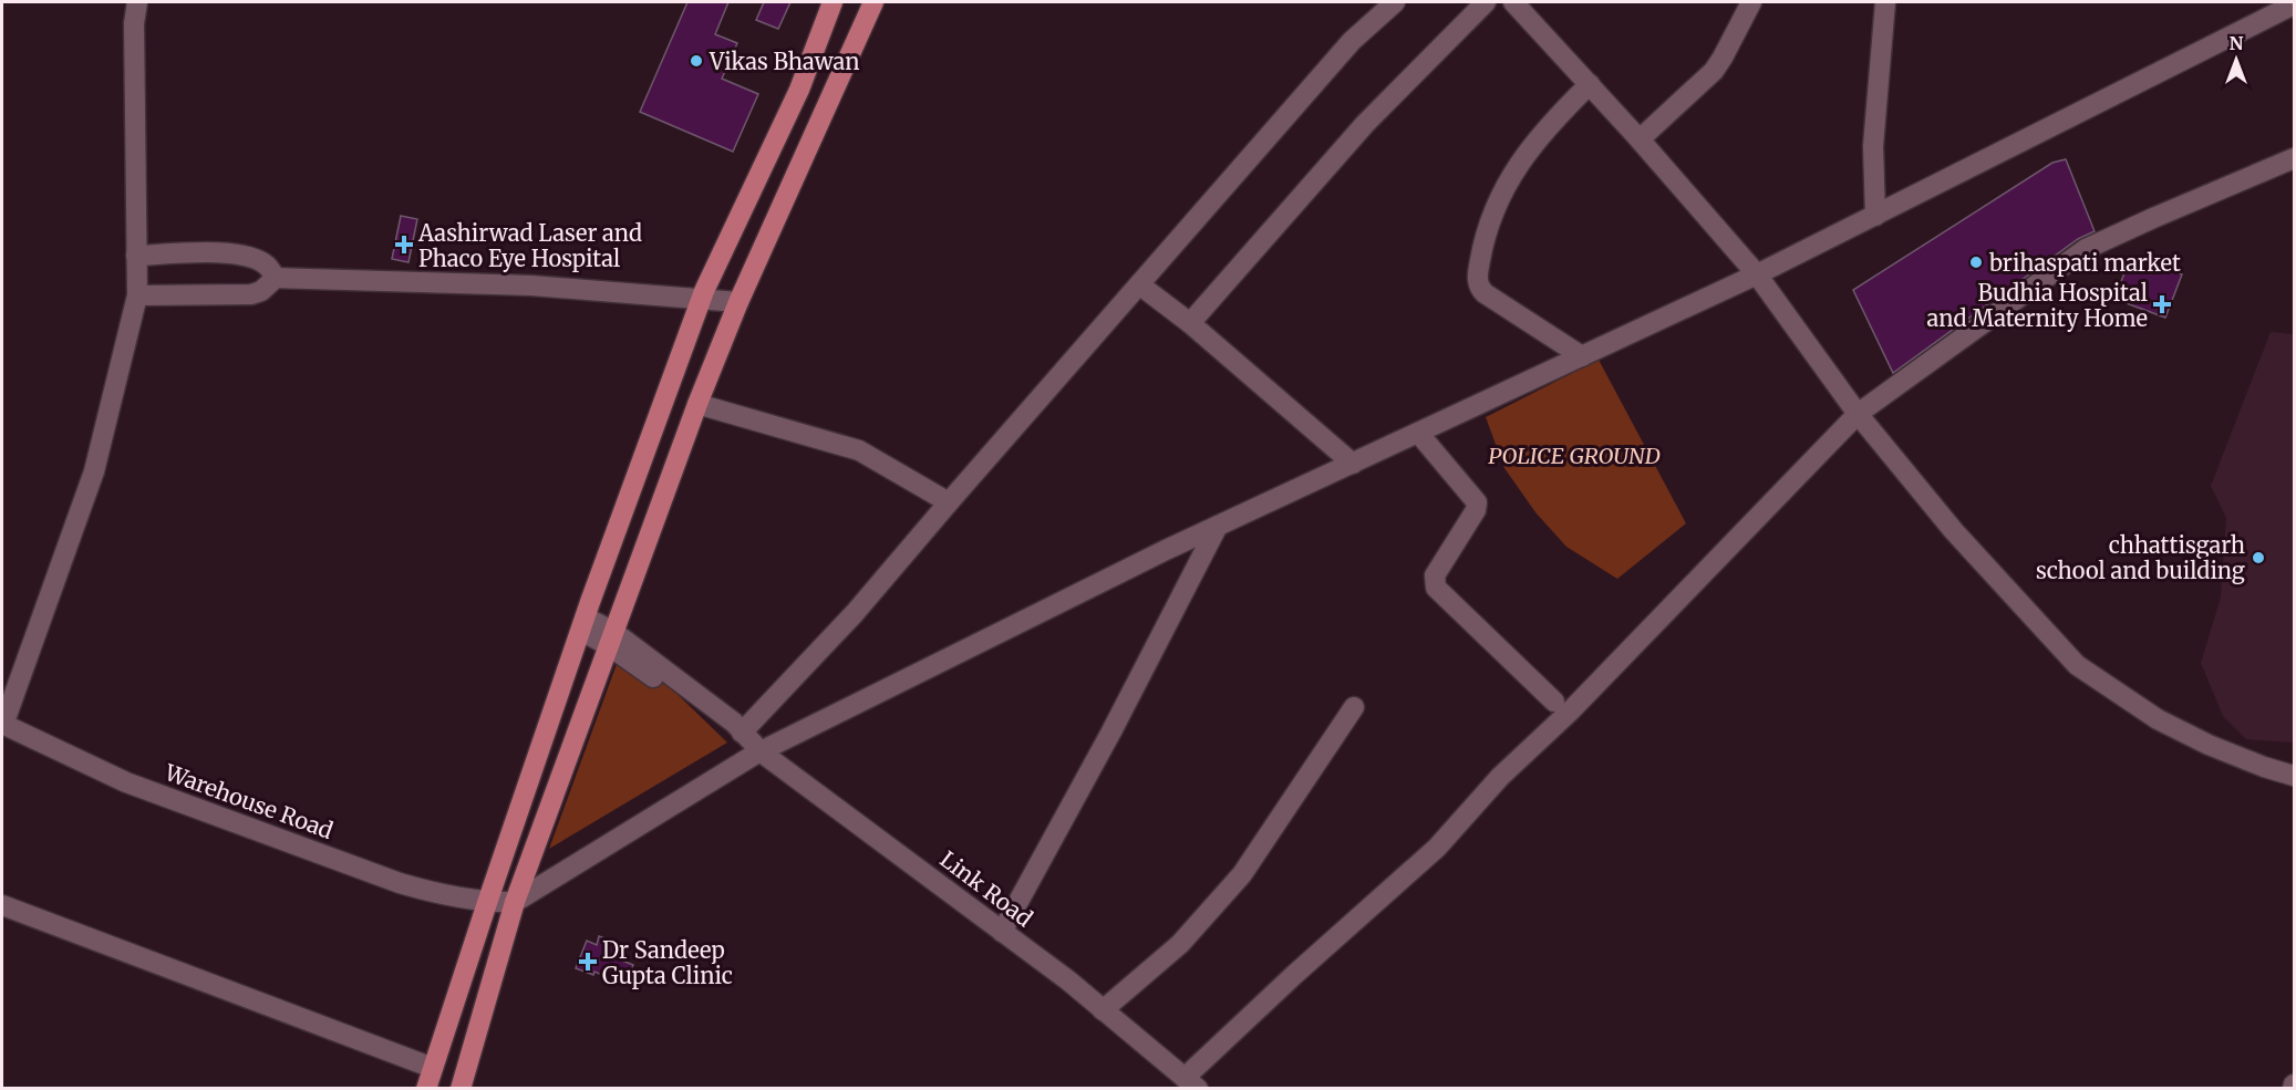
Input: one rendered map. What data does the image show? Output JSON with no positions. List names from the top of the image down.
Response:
{
  "streets": {
    "street": ["Warehouse Road", "Link Road"]
  },
  "parks": ["POLICE GROUND"],
  "places": {
    "other": ["Vikas Bhawan", "brihaspati market", "chhattisgarh school and building"],
    "health": ["Aashirwad Laser and Phaco Eye Hospital", "Budhia Hospital and Maternity Home", "Dr Sandeep Gupta Clinic"]
  },
  "north": "top"
}
